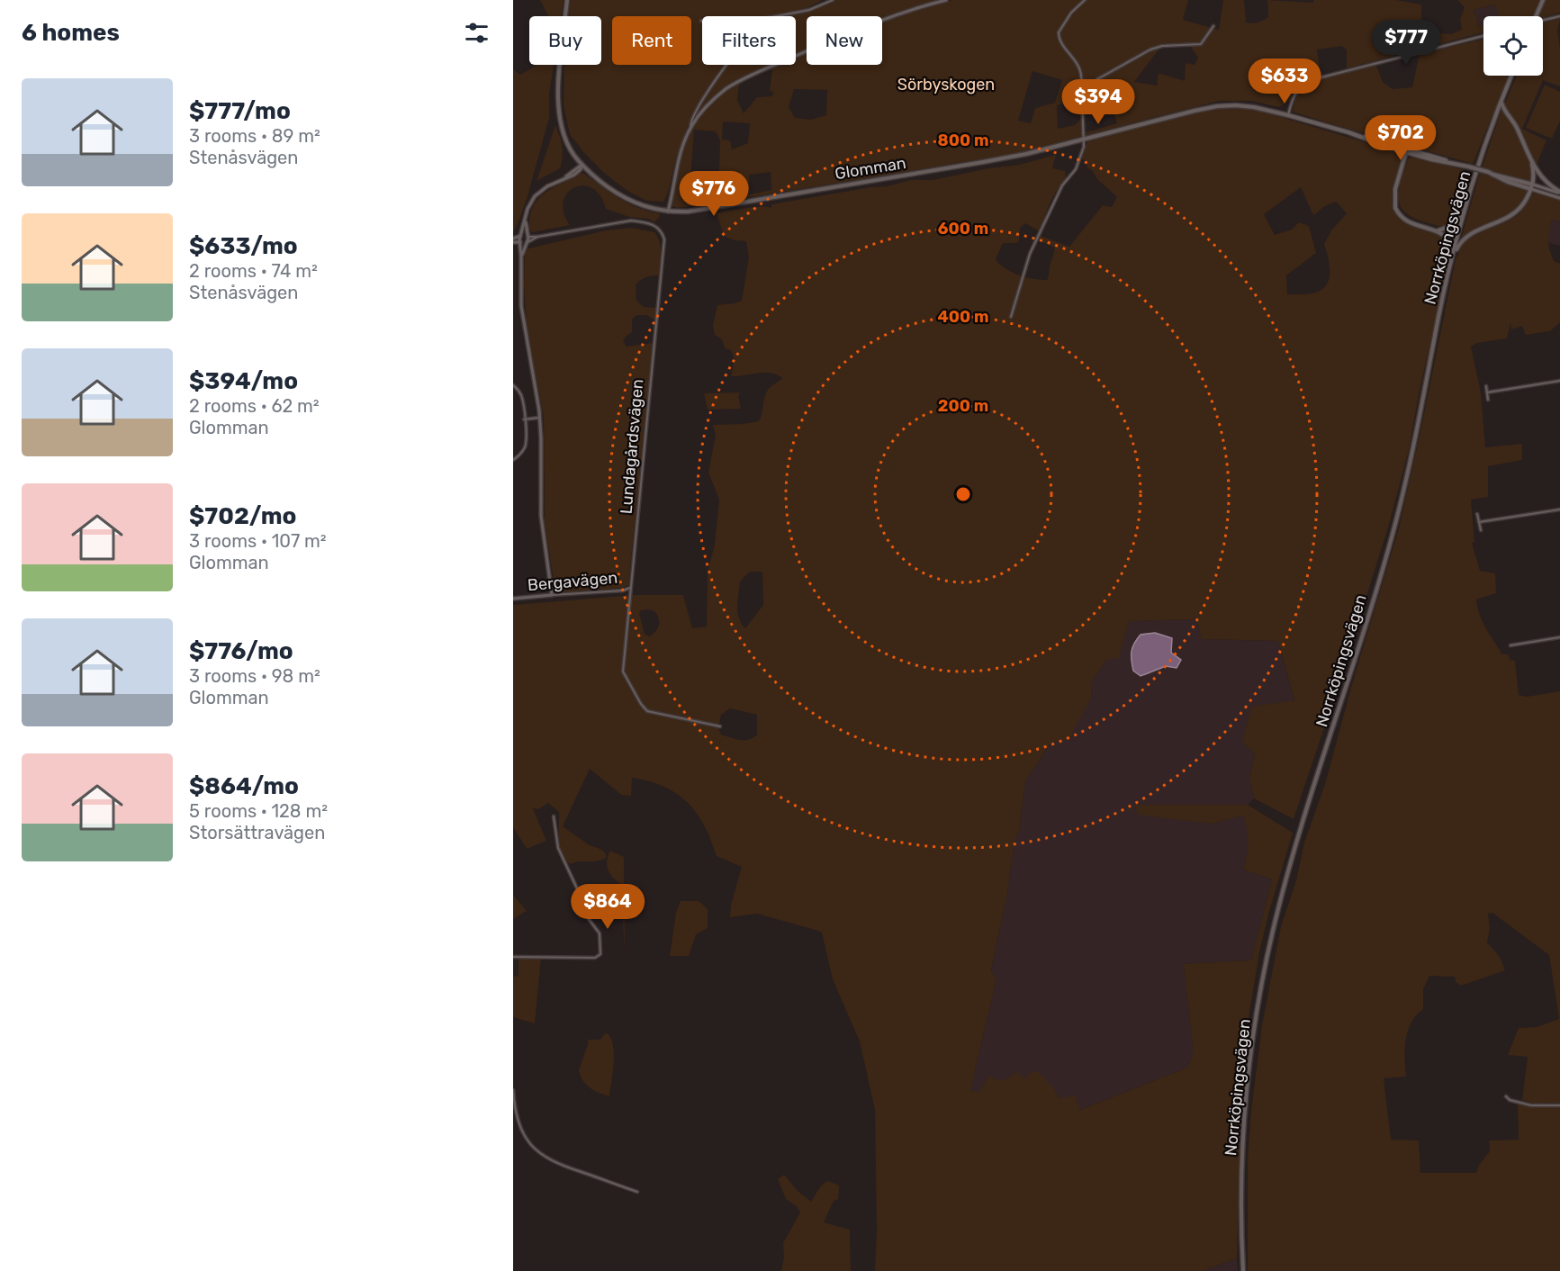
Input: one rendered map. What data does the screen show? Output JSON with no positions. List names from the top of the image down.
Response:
{
  "streets": {
    "main road": ["Glomman", "Norrköpingsvägen"],
    "street": ["Lundagårdsvägen", "Bergavägen"]
  },
  "crossings": [
    ["Lundagårdsvägen", "Bergavägen"]
  ],
  "parks": ["Sörbyskogen"],
  "page": {
    "heading": "6 homes",
    "chip": [
      "Buy",
      "Rent",
      "Filters",
      "New"
    ],
    "price": [
      "$777",
      "$633",
      "$394",
      "$702",
      "$776",
      "$864"
    ],
    "list": [
      {
        "name": "$777/mo",
        "note": "3 rooms · 89 m² · Stenåsvägen"
      },
      {
        "name": "$633/mo",
        "note": "2 rooms · 74 m² · Stenåsvägen"
      },
      {
        "name": "$394/mo",
        "note": "2 rooms · 62 m² · Glomman"
      },
      {
        "name": "$702/mo",
        "note": "3 rooms · 107 m² · Glomman"
      },
      {
        "name": "$776/mo",
        "note": "3 rooms · 98 m² · Glomman"
      },
      {
        "name": "$864/mo",
        "note": "5 rooms · 128 m² · Storsättravägen"
      }
    ]
  },
  "rings": [
    "800 m",
    "600 m",
    "400 m",
    "200 m"
  ]
}
